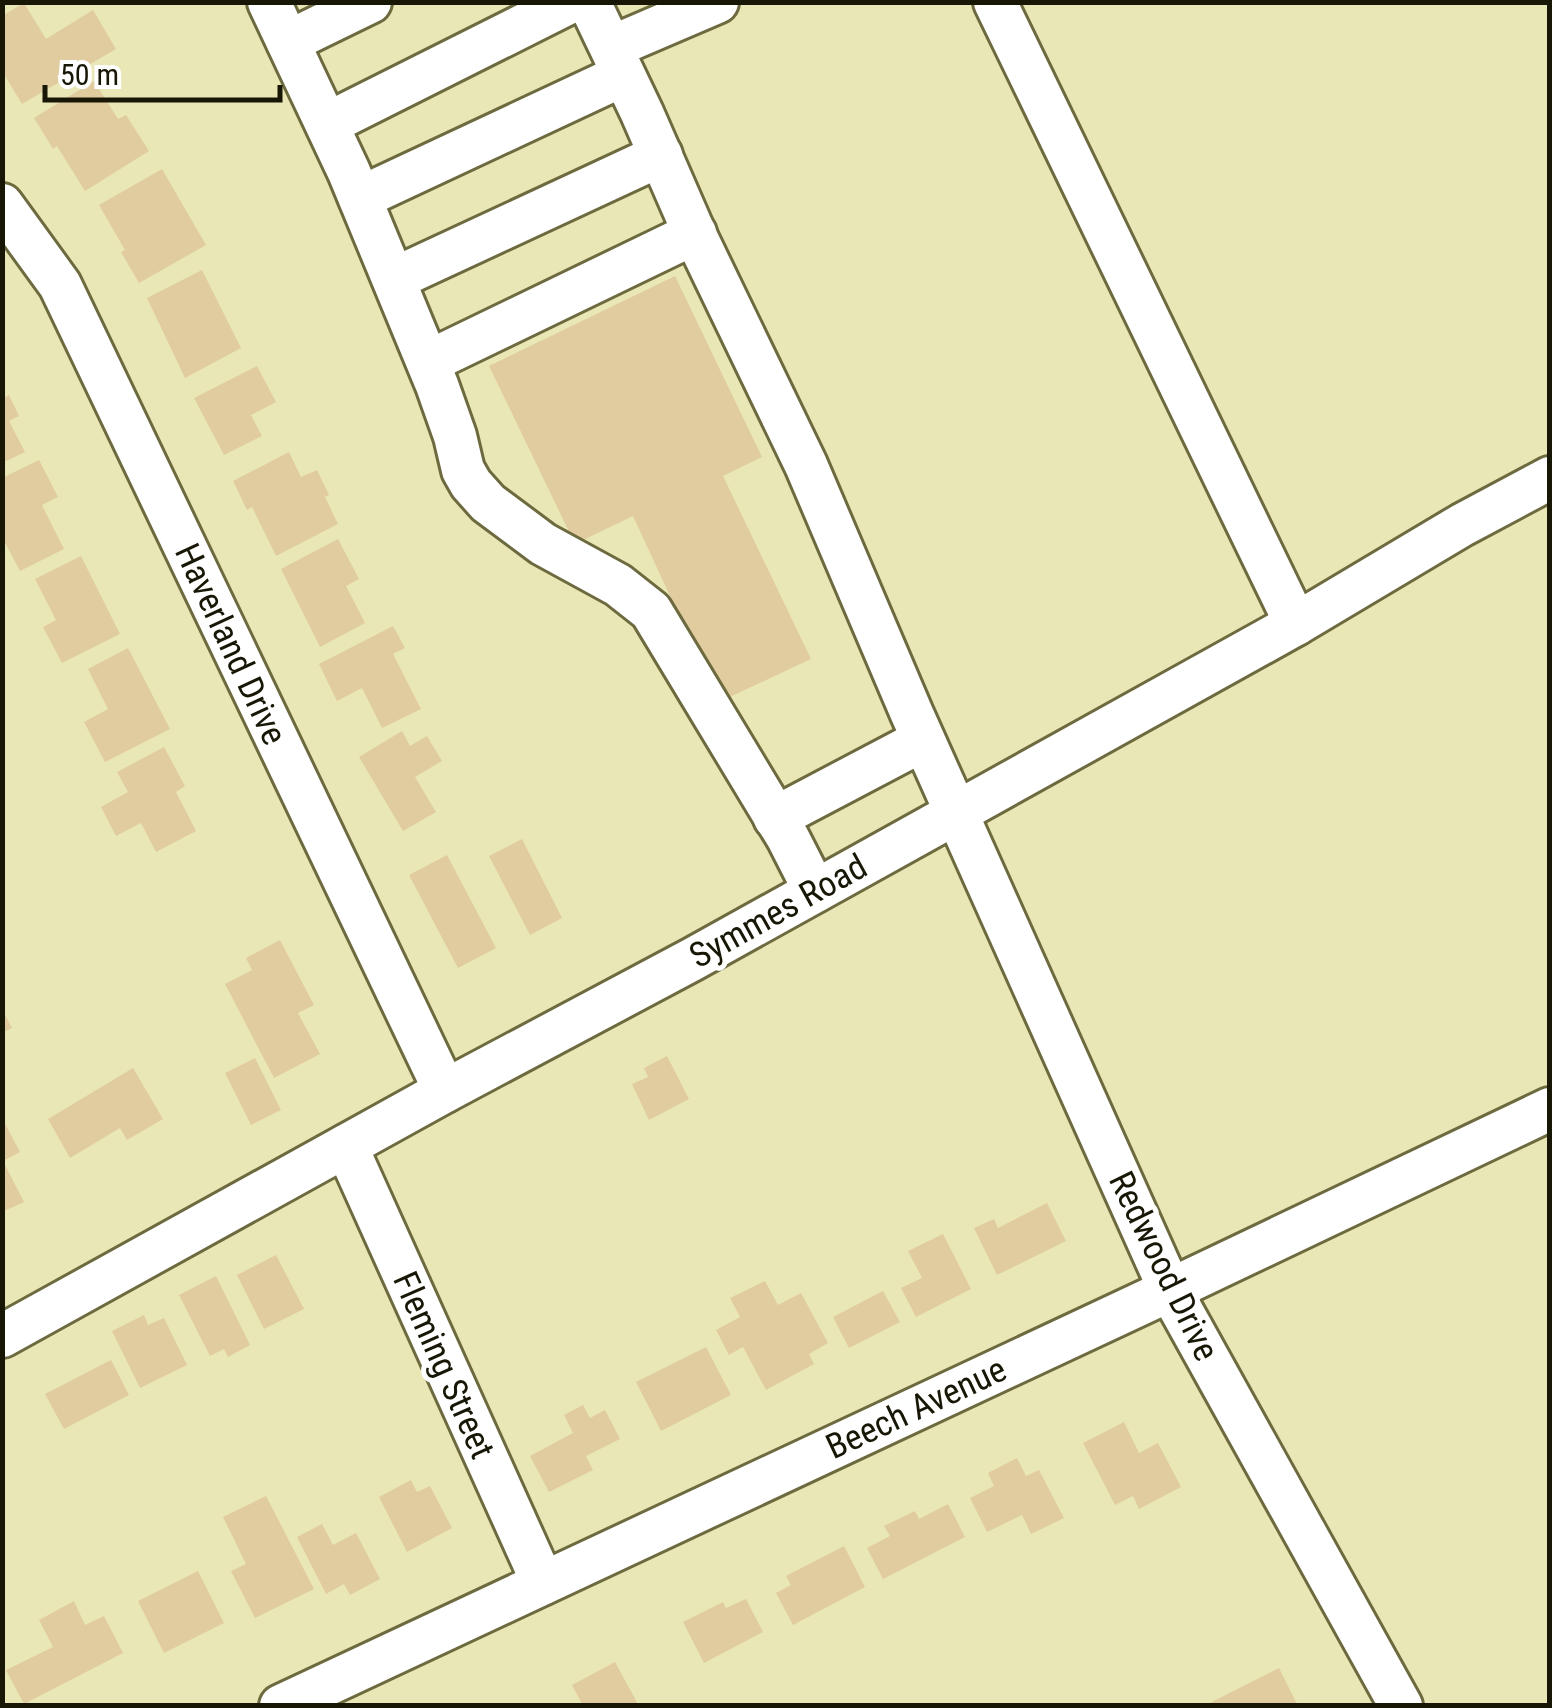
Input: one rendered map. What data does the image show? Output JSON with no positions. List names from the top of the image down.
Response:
{
  "streets": {
    "street": [
      "Haverland Drive",
      "Symmes Road",
      "Redwood Drive",
      "Fleming Street",
      "Beech Avenue"
    ]
  },
  "crossings": [
    ["Haverland Drive", "Symmes Road"],
    ["Symmes Road", "Redwood Drive"],
    ["Symmes Road", "Fleming Street"],
    ["Redwood Drive", "Beech Avenue"],
    ["Fleming Street", "Beech Avenue"]
  ],
  "scale_bar": "50 m"
}
